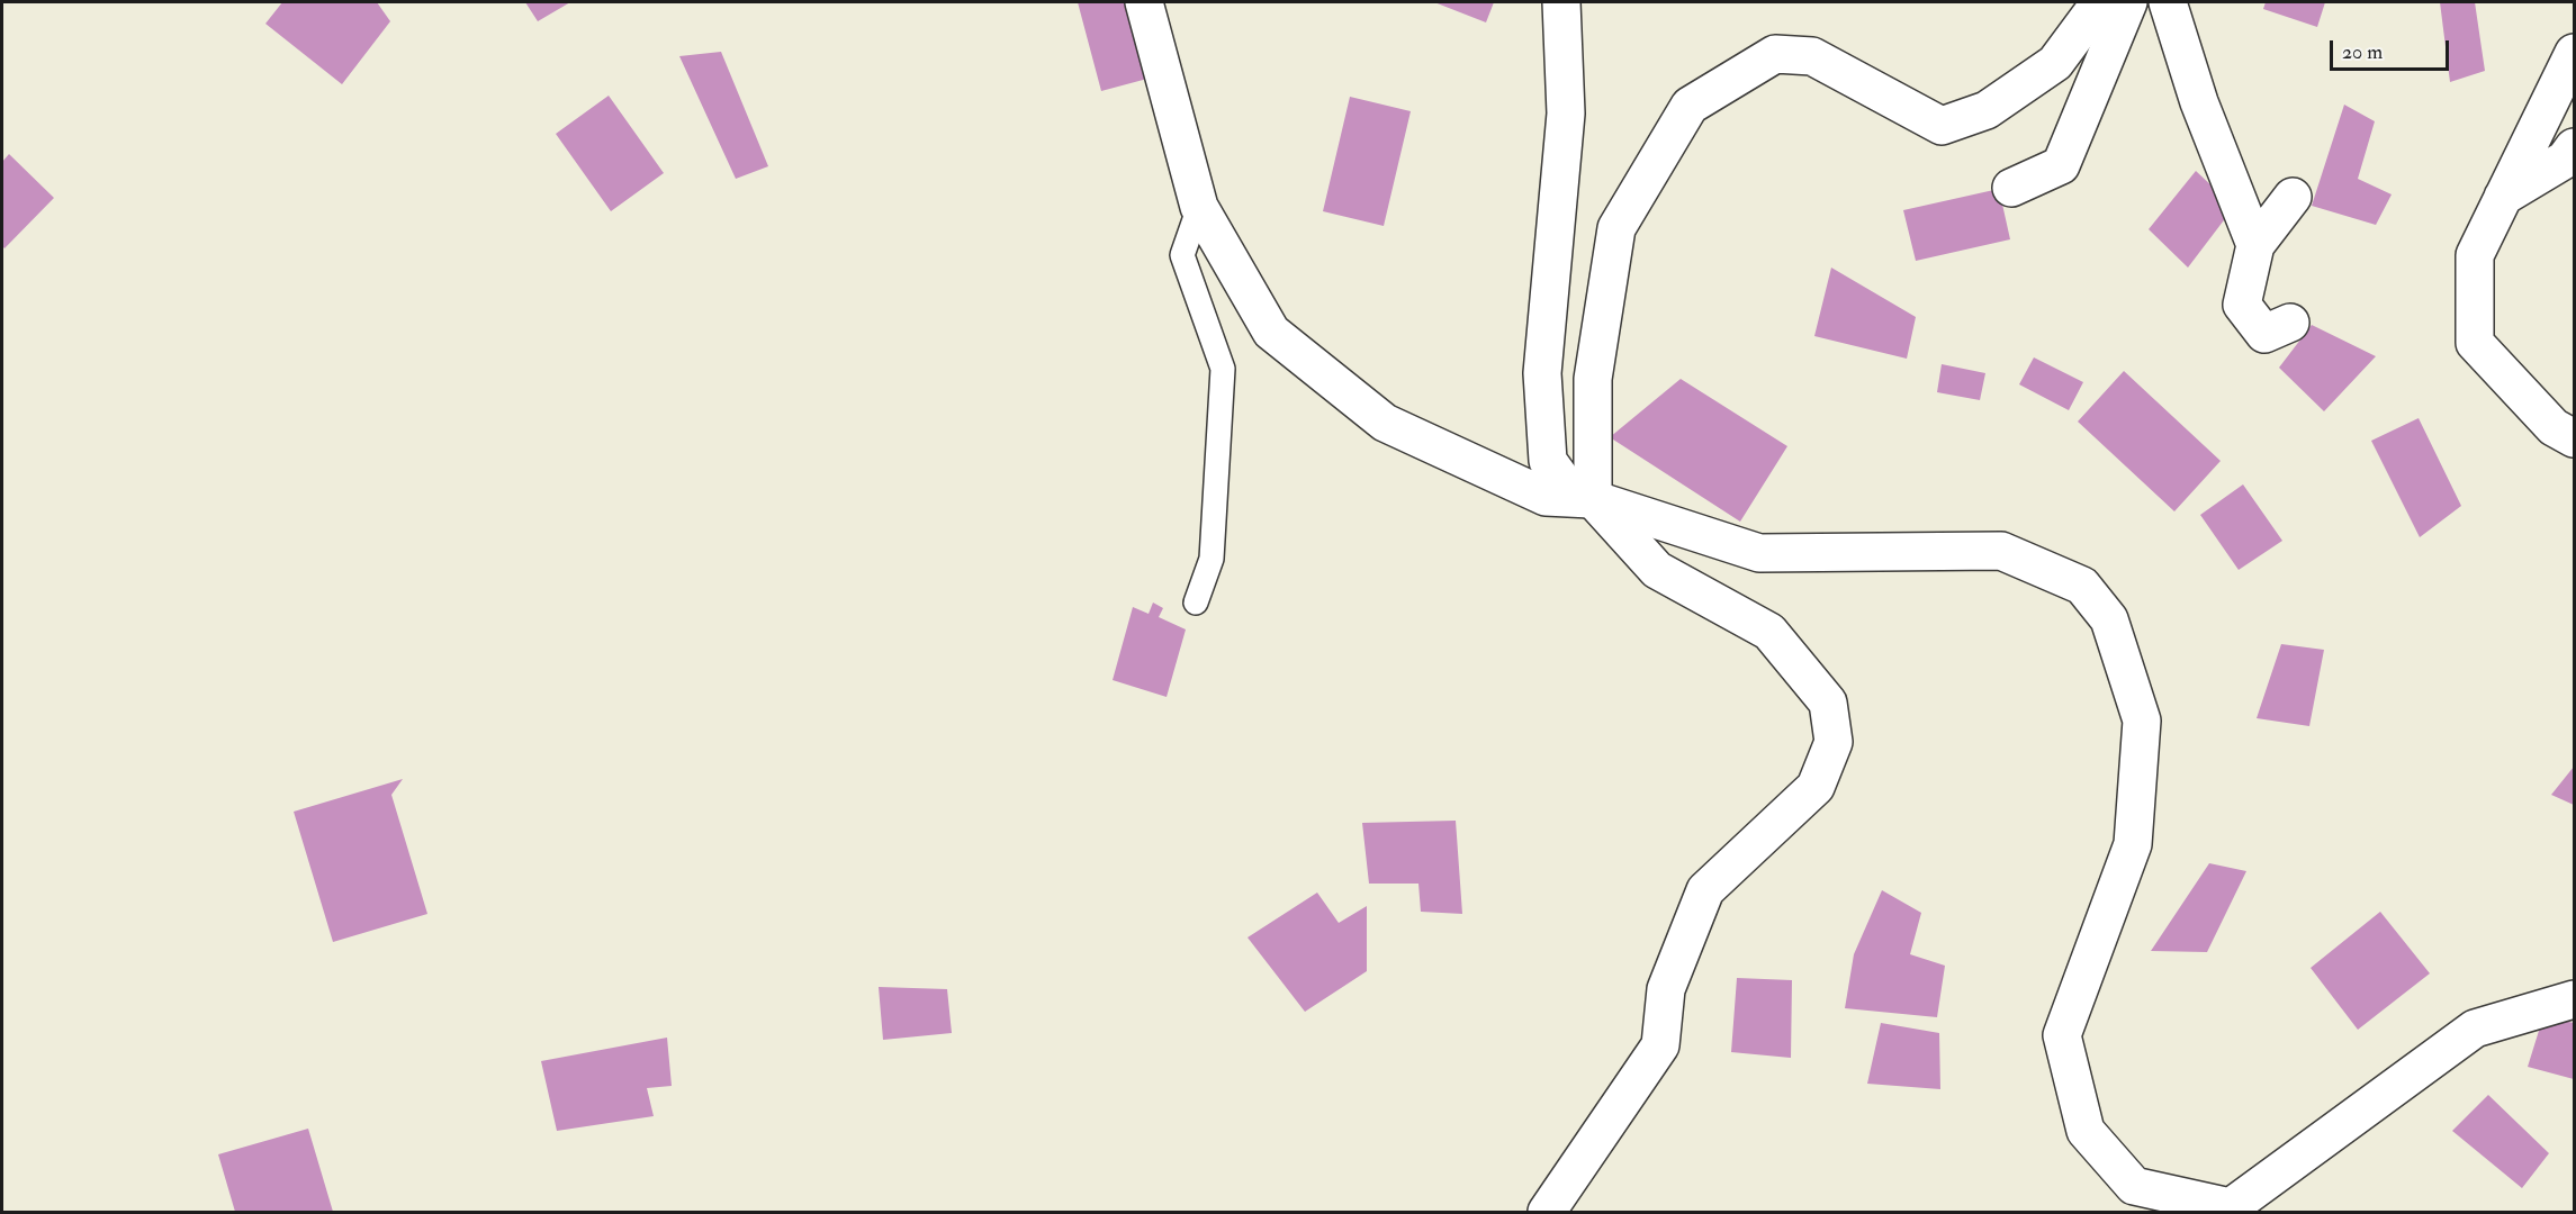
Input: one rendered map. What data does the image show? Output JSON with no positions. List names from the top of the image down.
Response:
{
  "scale_bar": "20 m"
}
